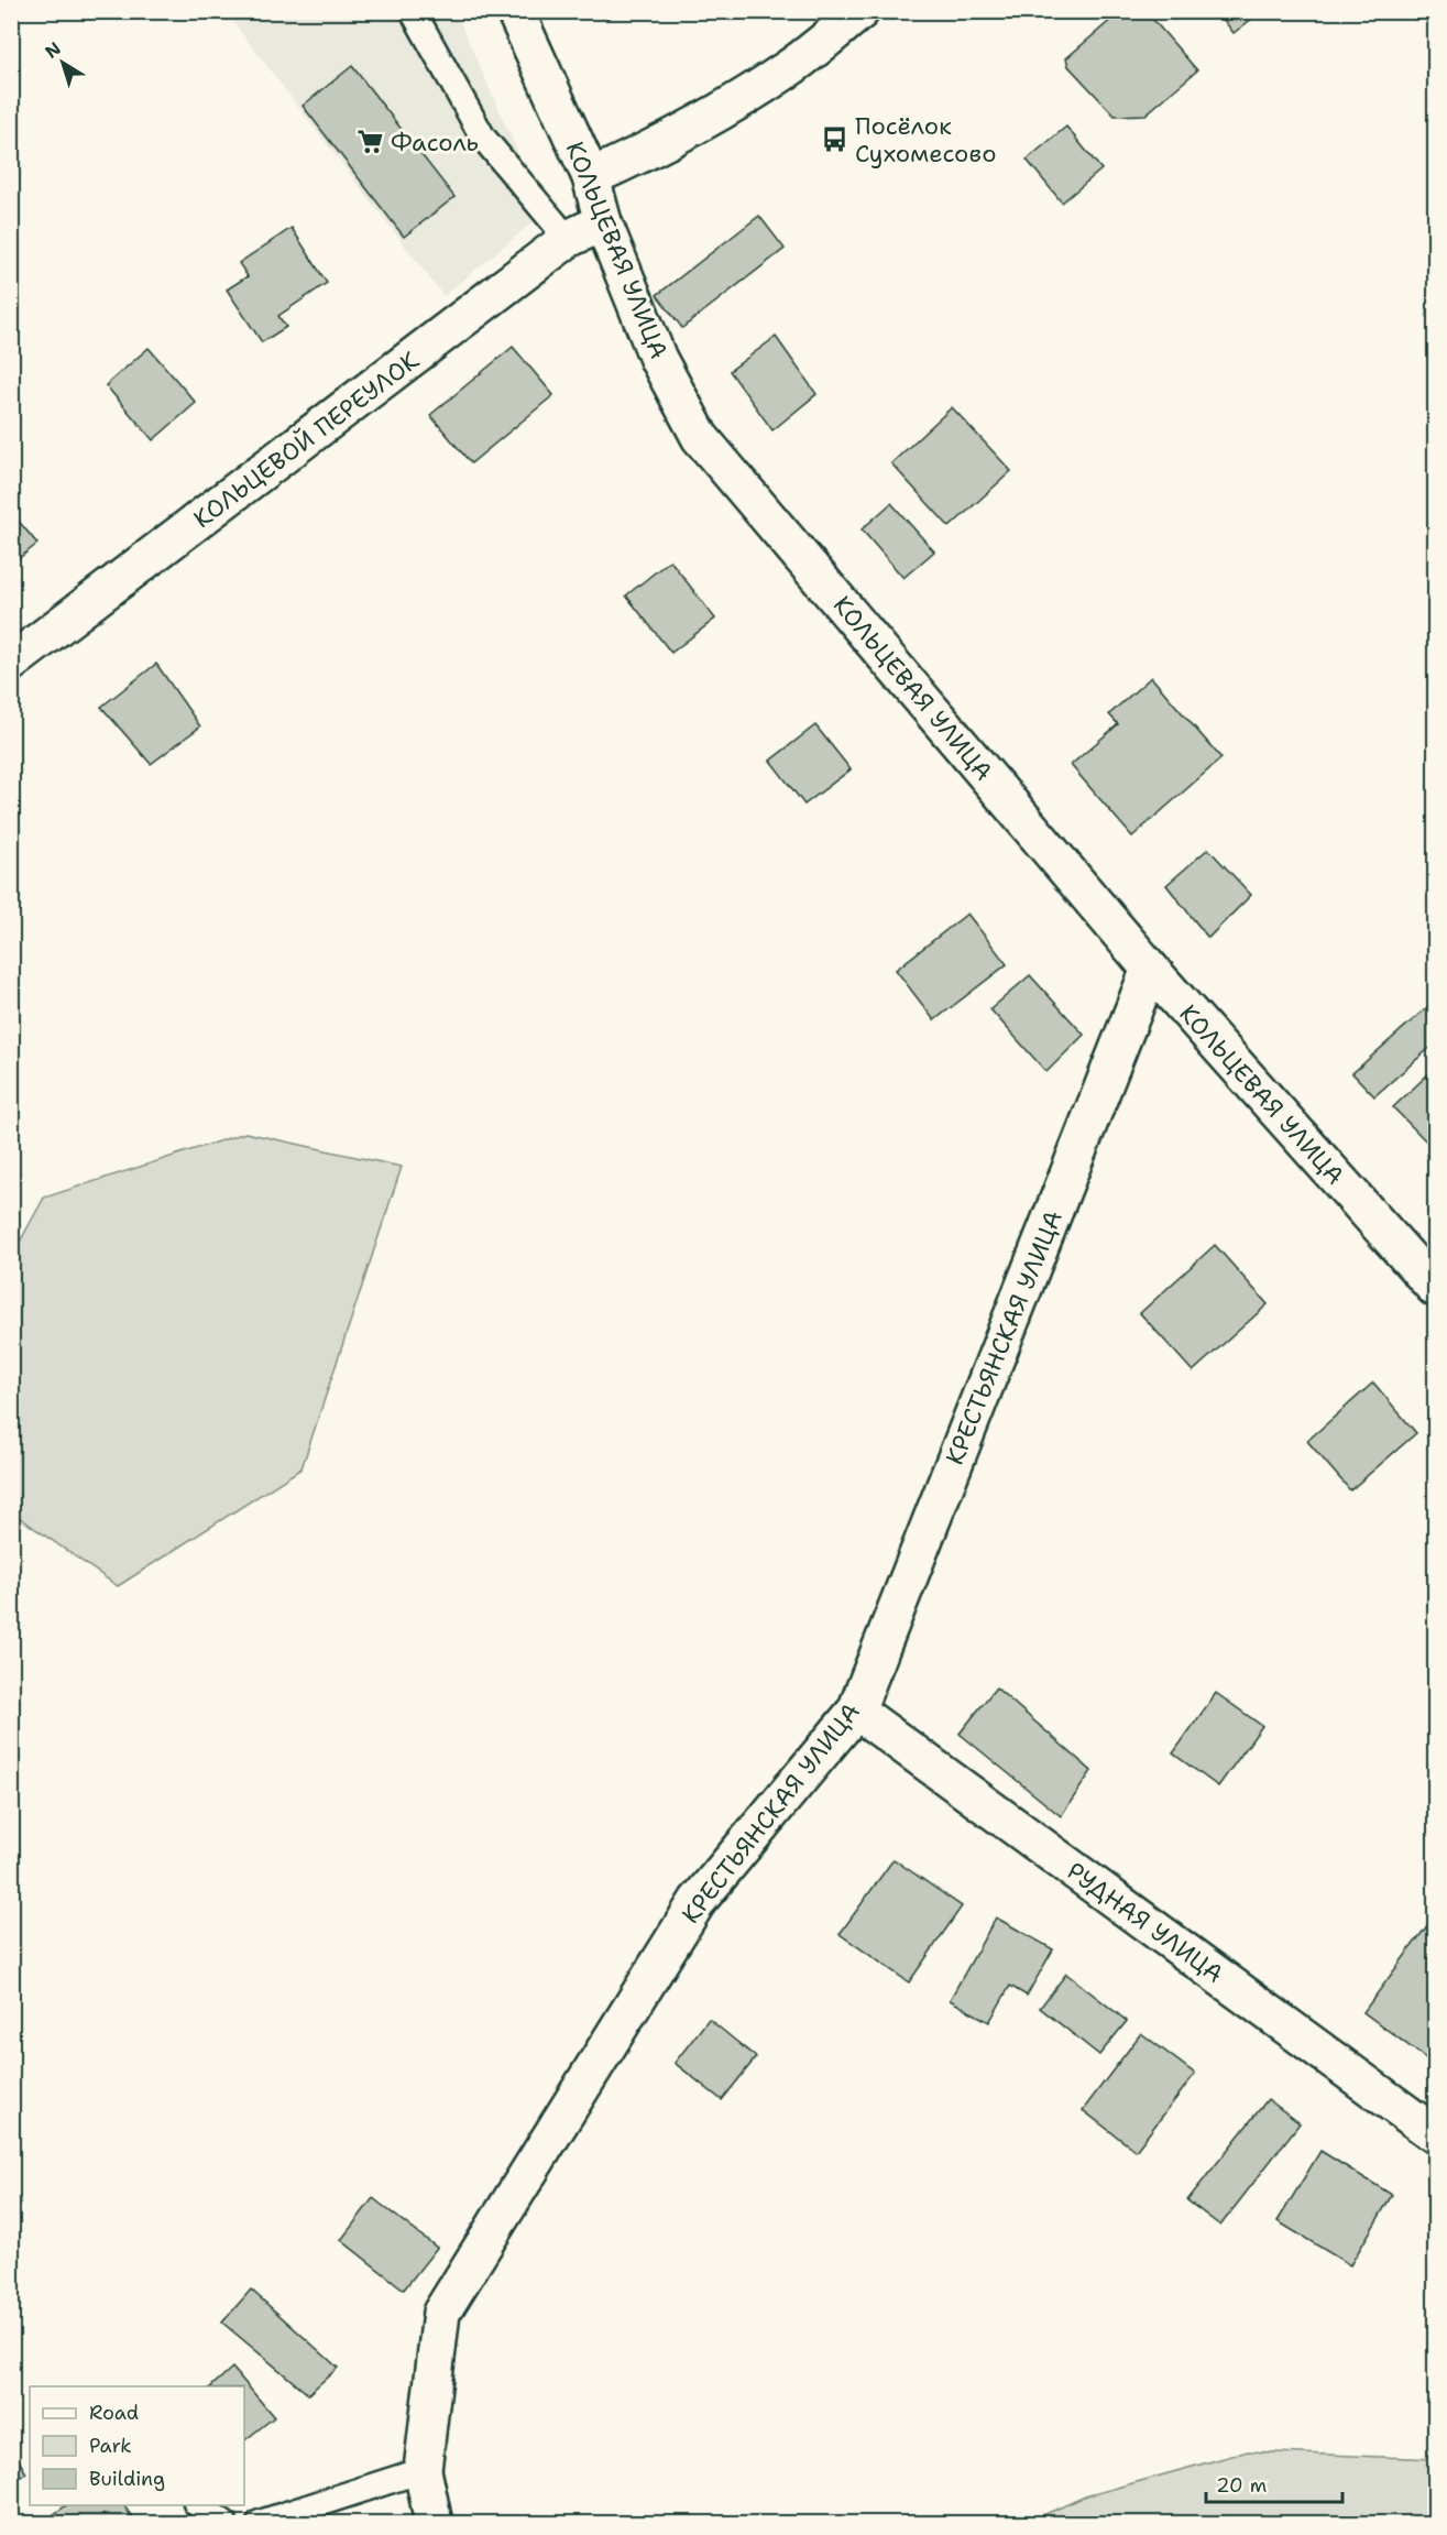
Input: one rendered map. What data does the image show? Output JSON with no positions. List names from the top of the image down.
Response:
{
  "streets": {
    "street": [
      "КОЛЬЦЕВАЯ УЛИЦА",
      "КОЛЬЦЕВОЙ ПЕРЕУЛОК",
      "КРЕСТЬЯНСКАЯ УЛИЦА",
      "РУДНАЯ УЛИЦА"
    ]
  },
  "crossings": [
    ["КОЛЬЦЕВАЯ УЛИЦА", "КОЛЬЦЕВОЙ ПЕРЕУЛОК"],
    ["КОЛЬЦЕВАЯ УЛИЦА", "КРЕСТЬЯНСКАЯ УЛИЦА"],
    ["КРЕСТЬЯНСКАЯ УЛИЦА", "РУДНАЯ УЛИЦА"]
  ],
  "places": {
    "bus stop": ["Посёлок Сухомесово"],
    "supermarket": ["Фасоль"]
  },
  "legend": ["Road", "Park", "Building"],
  "scale_bar": "20 m",
  "north": "top left"
}
